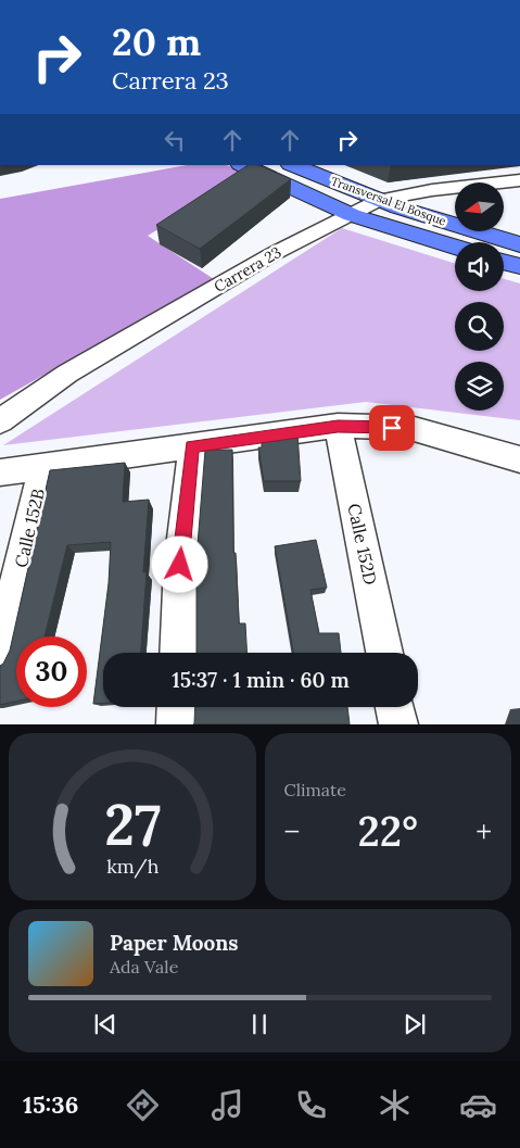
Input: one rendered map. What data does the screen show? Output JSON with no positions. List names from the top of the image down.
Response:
{
  "streets": {
    "main road": ["Transversal El Bosque"],
    "street": ["Carrera 23", "Calle 152B", "Calle 152D"]
  },
  "crossings": [
    ["Transversal El Bosque", "Carrera 23"]
  ],
  "north": "left",
  "page": {
    "turn": ["20 m", "Carrera 23"],
    "limit": "30",
    "trip": "15:37 · 1 min · 60 m",
    "tile": "Climate",
    "heat": ["−", "22°", "+"],
    "song": ["Paper Moons", "Ada Vale"],
    "tabs": "15:36",
    "gauge": ["27", "km/h"]
  }
}
